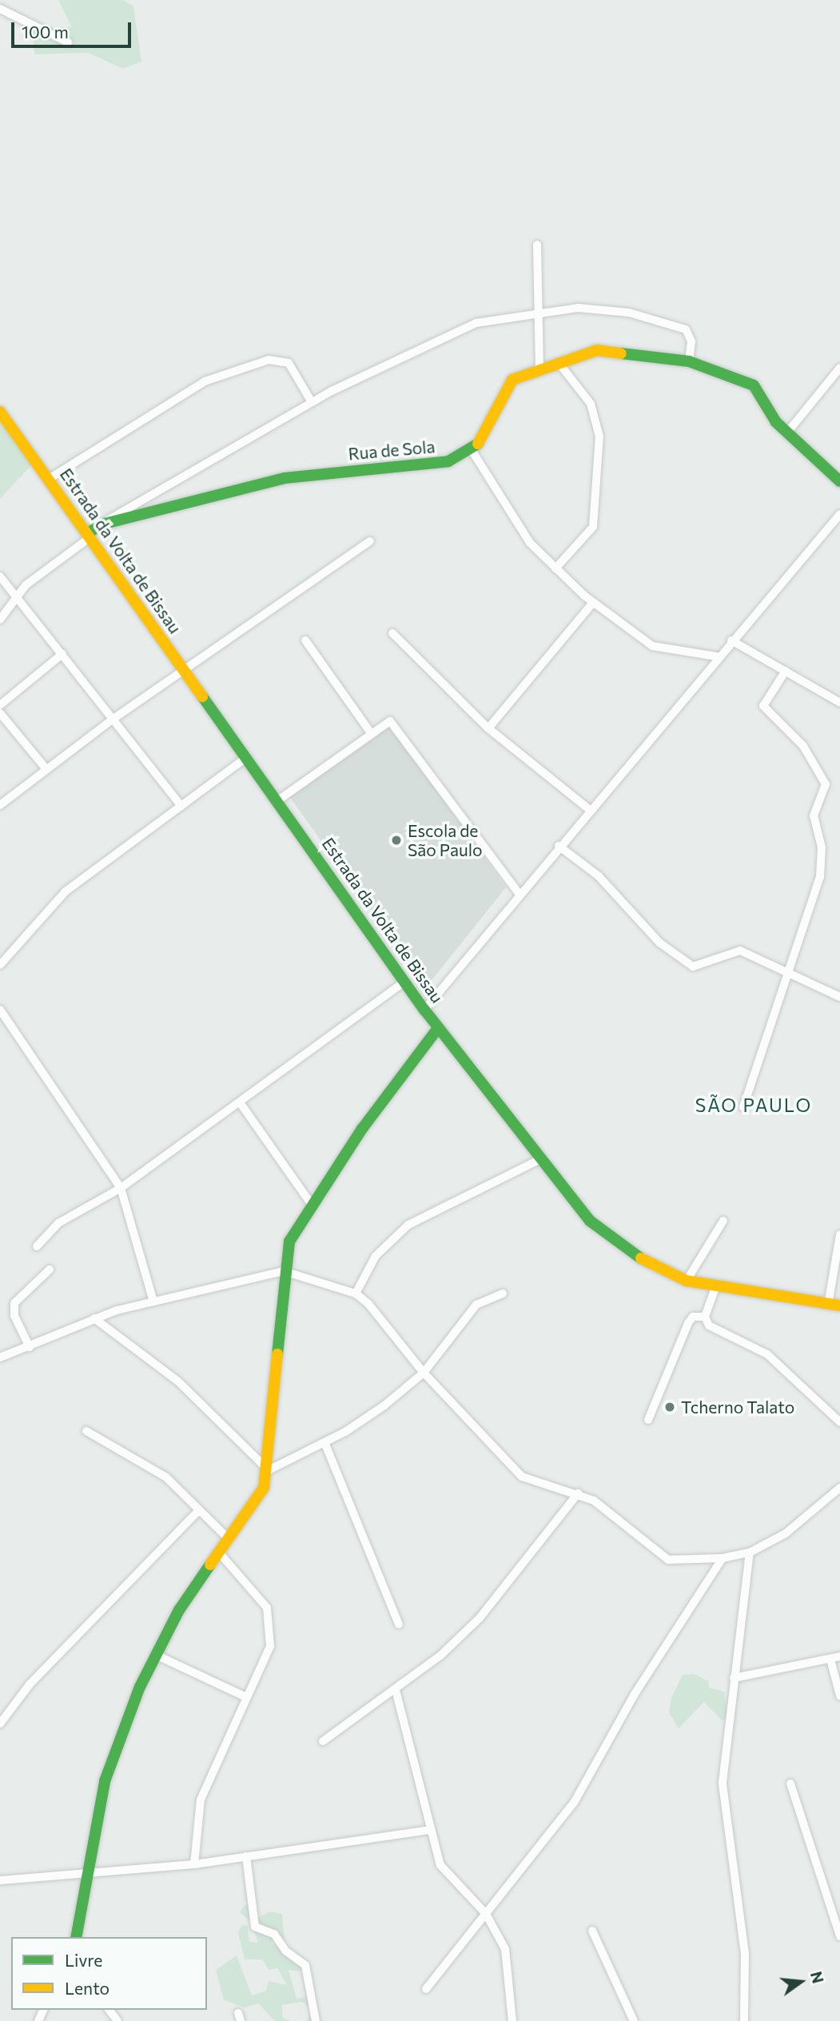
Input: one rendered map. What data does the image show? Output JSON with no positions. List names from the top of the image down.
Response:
{
  "streets": {
    "street": ["Rua de Sola", "Estrada da Volta de Bissau"]
  },
  "crossings": [
    ["Rua de Sola", "Estrada da Volta de Bissau"]
  ],
  "districts": ["SÃO PAULO"],
  "places": ["Escola de São Paulo", "Tcherno Talato"],
  "legend": ["Livre", "Lento"],
  "scale_bar": "100 m",
  "north": "right"
}
